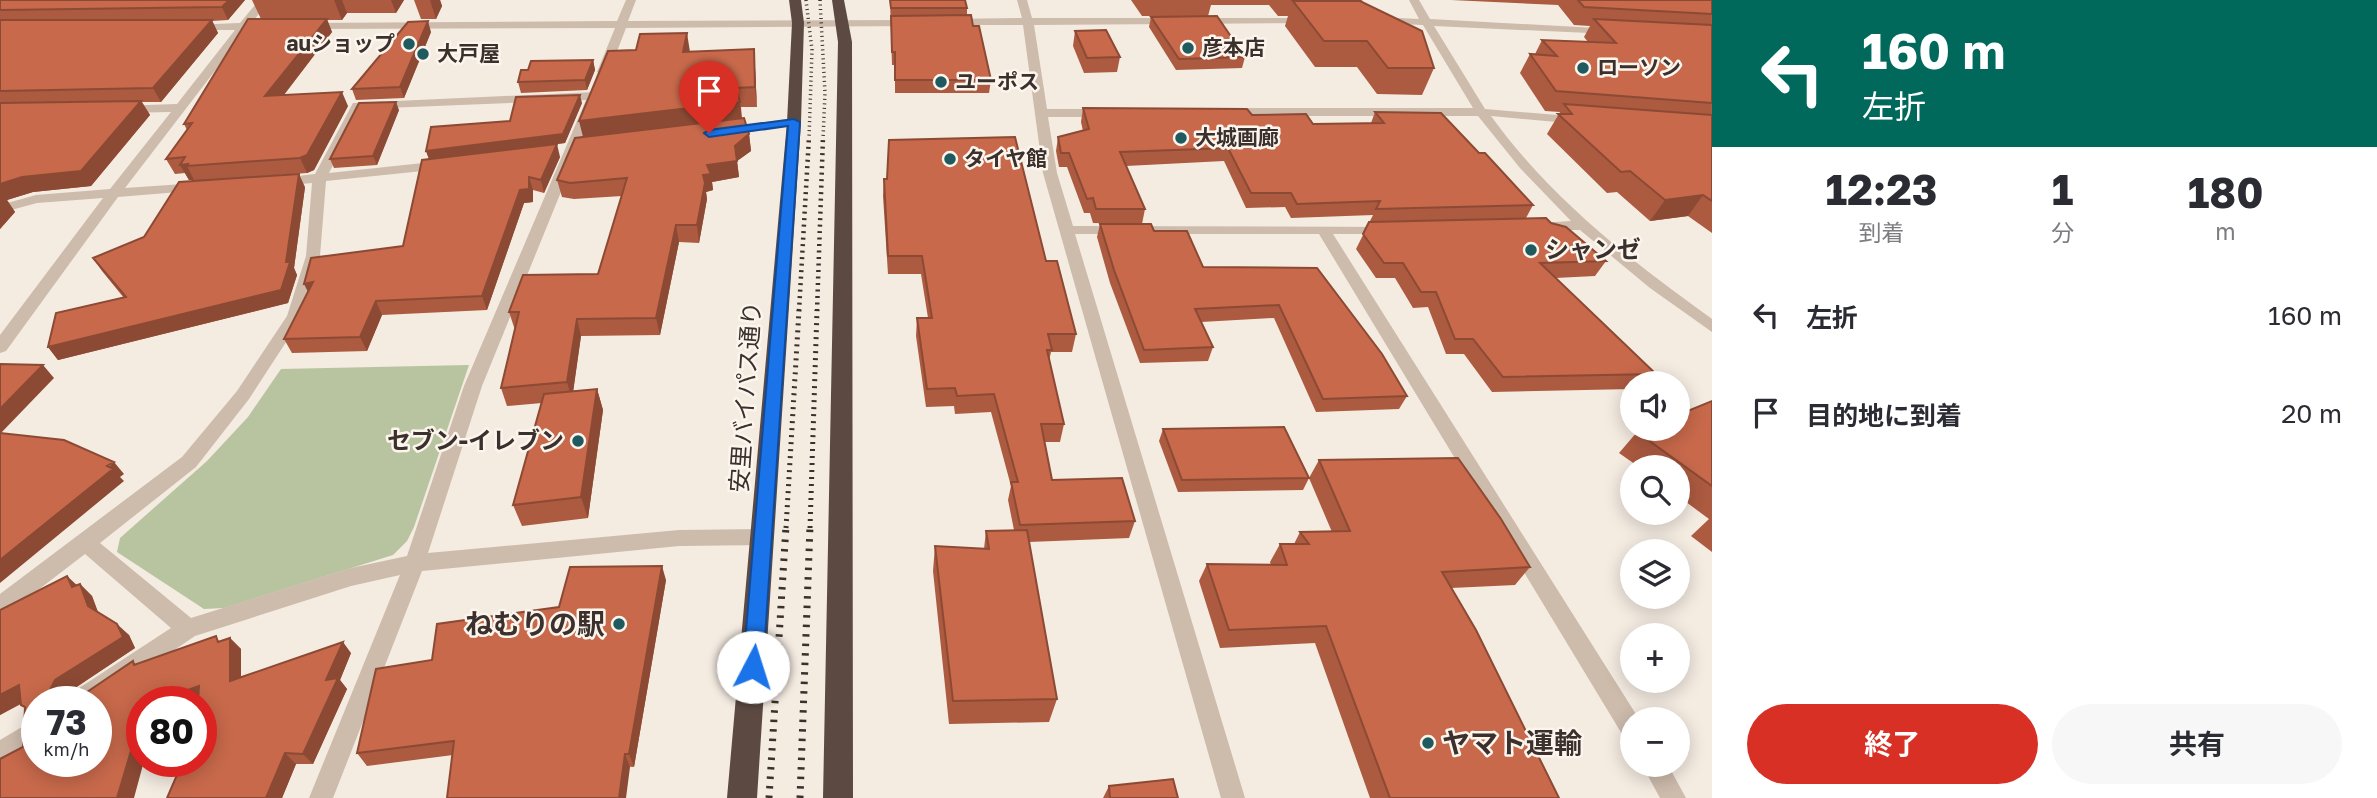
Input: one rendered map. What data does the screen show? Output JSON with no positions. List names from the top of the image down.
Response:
{
  "streets": {
    "highway": ["安里バイパス通り"]
  },
  "places": [
    "auショップ",
    "彦本店",
    "大戸屋",
    "ローソン",
    "ユーポス",
    "大城画廊",
    "タイヤ館",
    "シャンゼ",
    "セブン-イレブン",
    "ねむりの駅",
    "ヤマト運輸"
  ],
  "page": {
    "turn": ["160 m", "左折"],
    "eta": [
      "12:23",
      "到着",
      "1",
      "分",
      "180",
      "m"
    ],
    "list": [
      {
        "name": "左折",
        "value": "160 m"
      },
      {
        "name": "目的地に到着",
        "value": "20 m"
      }
    ],
    "map_buttons": ["+", "−"],
    "speed": "73 km/h",
    "limit": "80",
    "buttons": ["終了", "共有"]
  }
}
